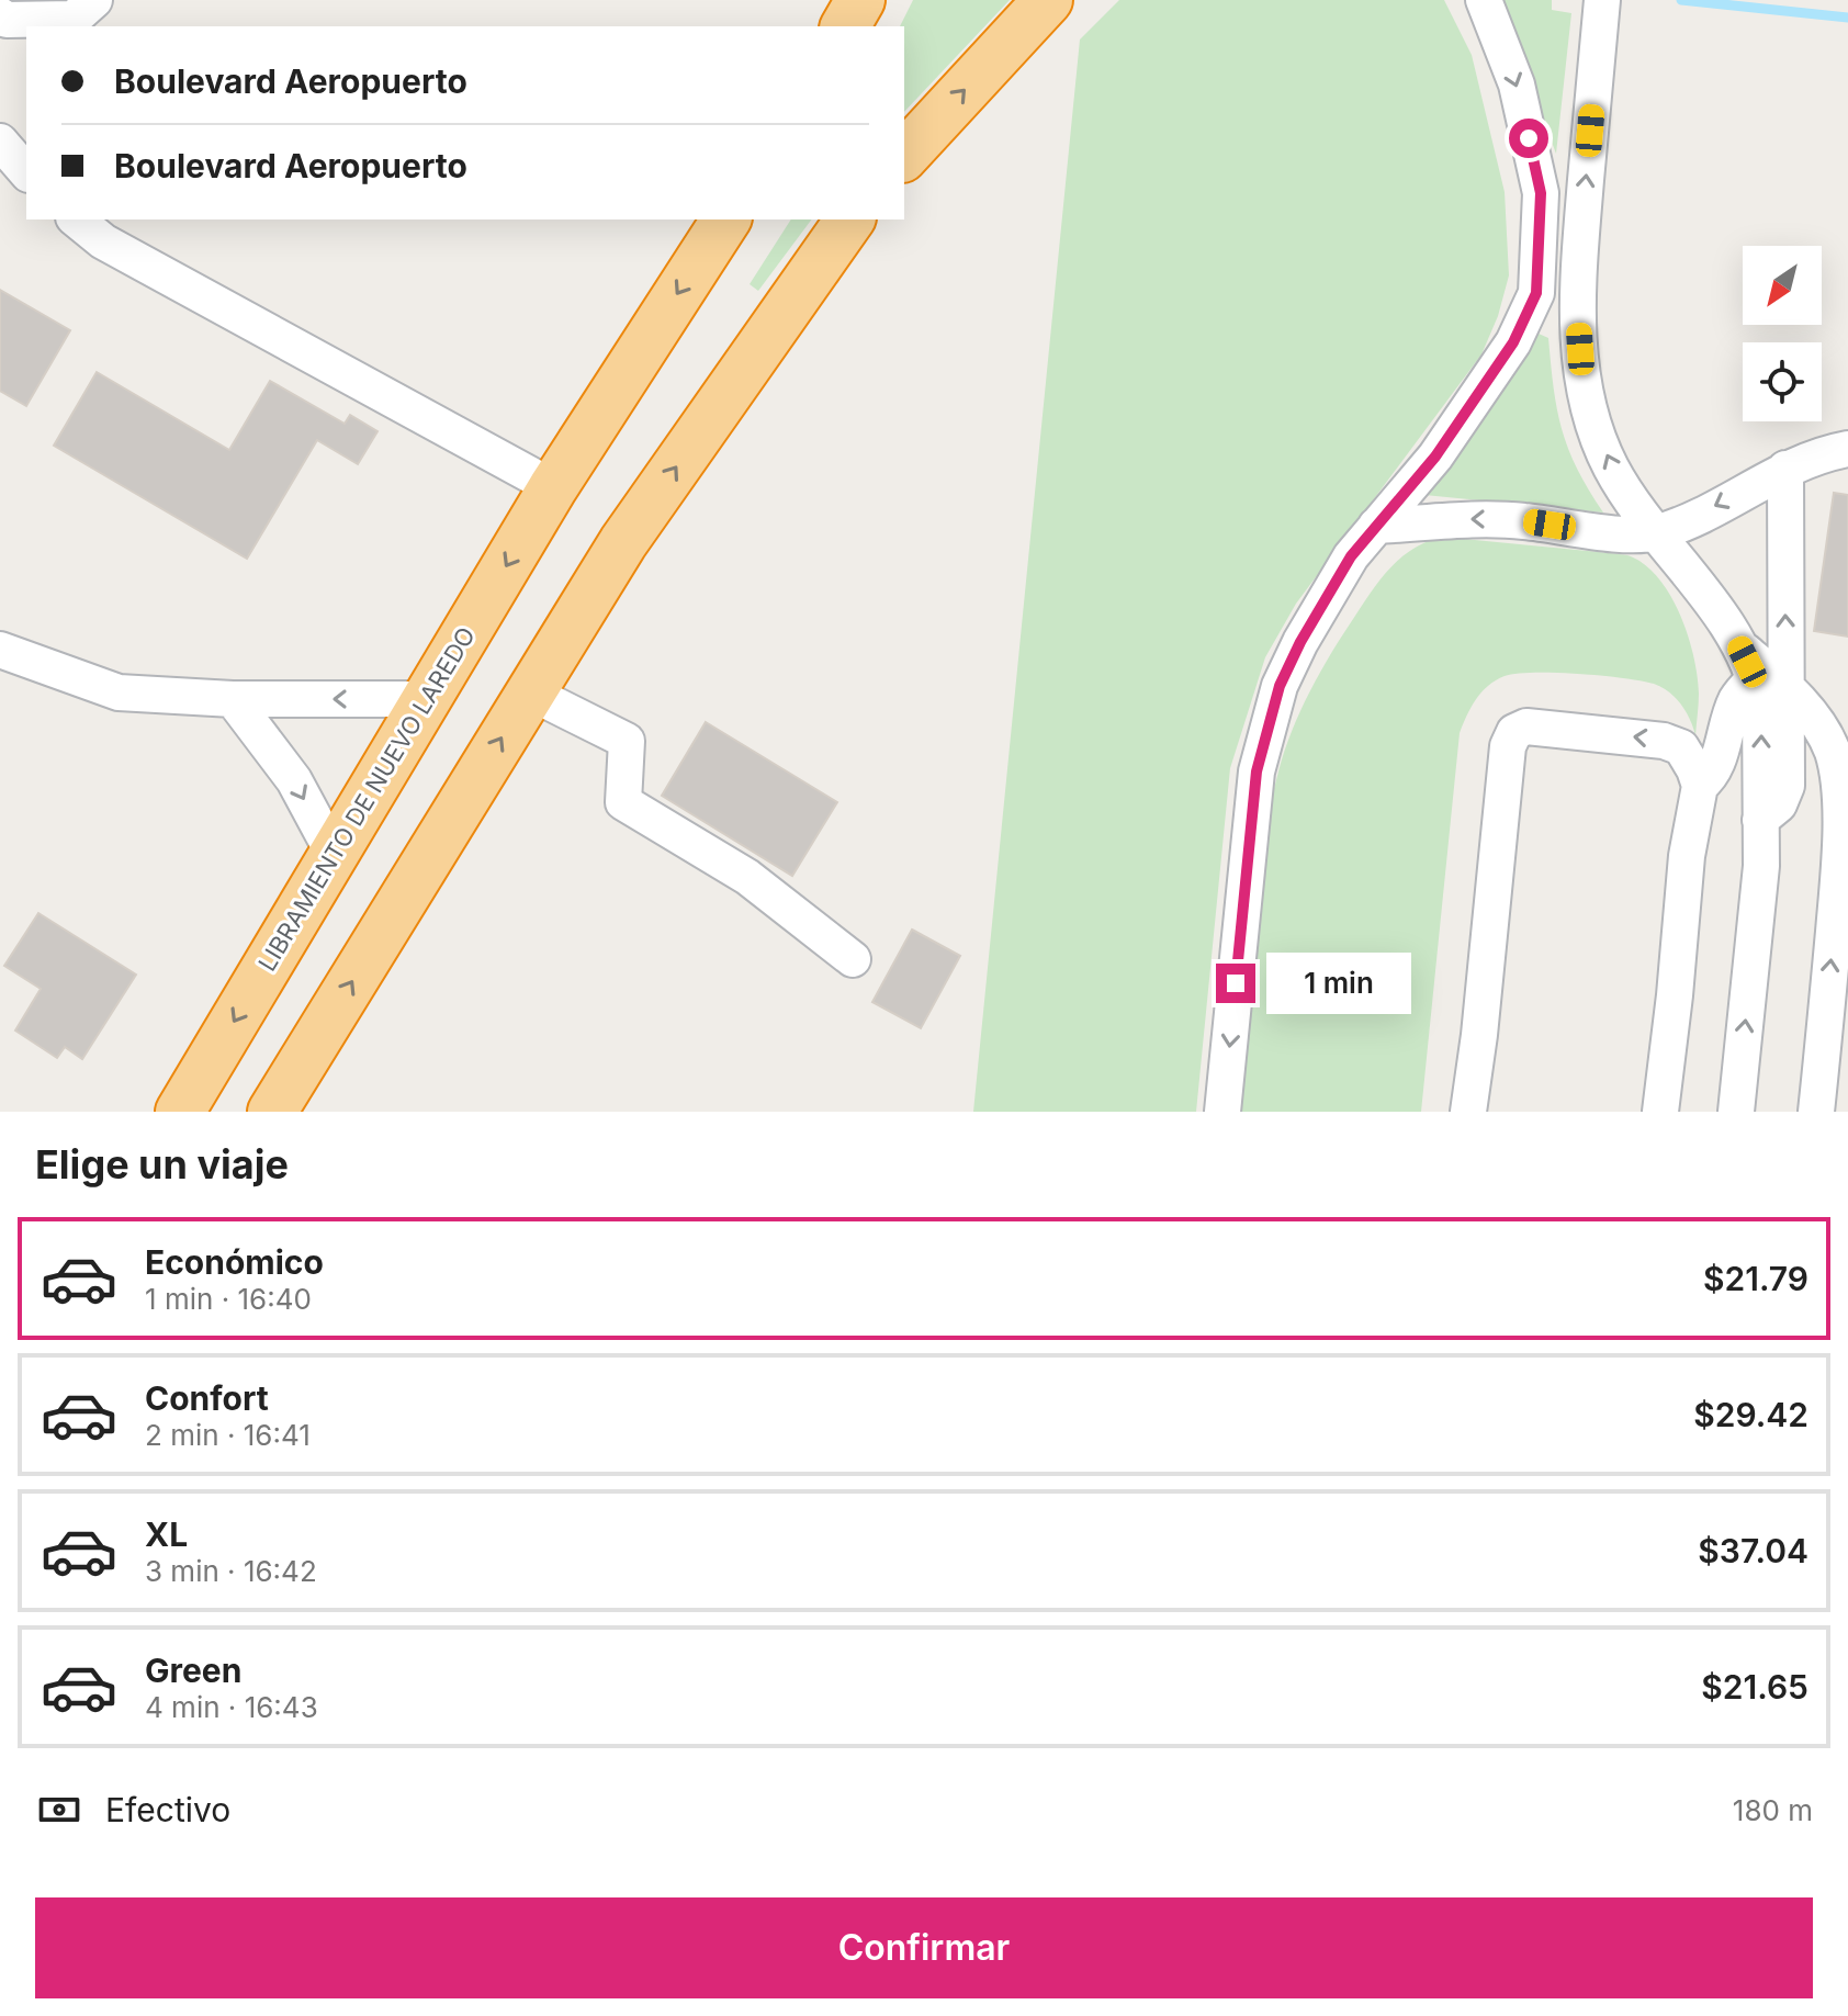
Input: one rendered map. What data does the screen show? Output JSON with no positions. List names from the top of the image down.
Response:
{
  "streets": {
    "highway": ["LIBRAMIENTO DE NUEVO LAREDO"]
  },
  "north": "bottom left",
  "page": {
    "banner": ["Boulevard Aeropuerto", "Boulevard Aeropuerto"],
    "bubble": "1 min",
    "heading": "Elige un viaje",
    "list": [
      {
        "name": "Económico",
        "note": "1 min · 16:40",
        "value": "$21.79"
      },
      {
        "name": "Confort",
        "note": "2 min · 16:41",
        "value": "$29.42"
      },
      {
        "name": "XL",
        "note": "3 min · 16:42",
        "value": "$37.04"
      },
      {
        "name": "Green",
        "note": "4 min · 16:43",
        "value": "$21.65"
      }
    ],
    "pay": ["Efectivo", "180 m"],
    "buttons": "Confirmar"
  }
}
